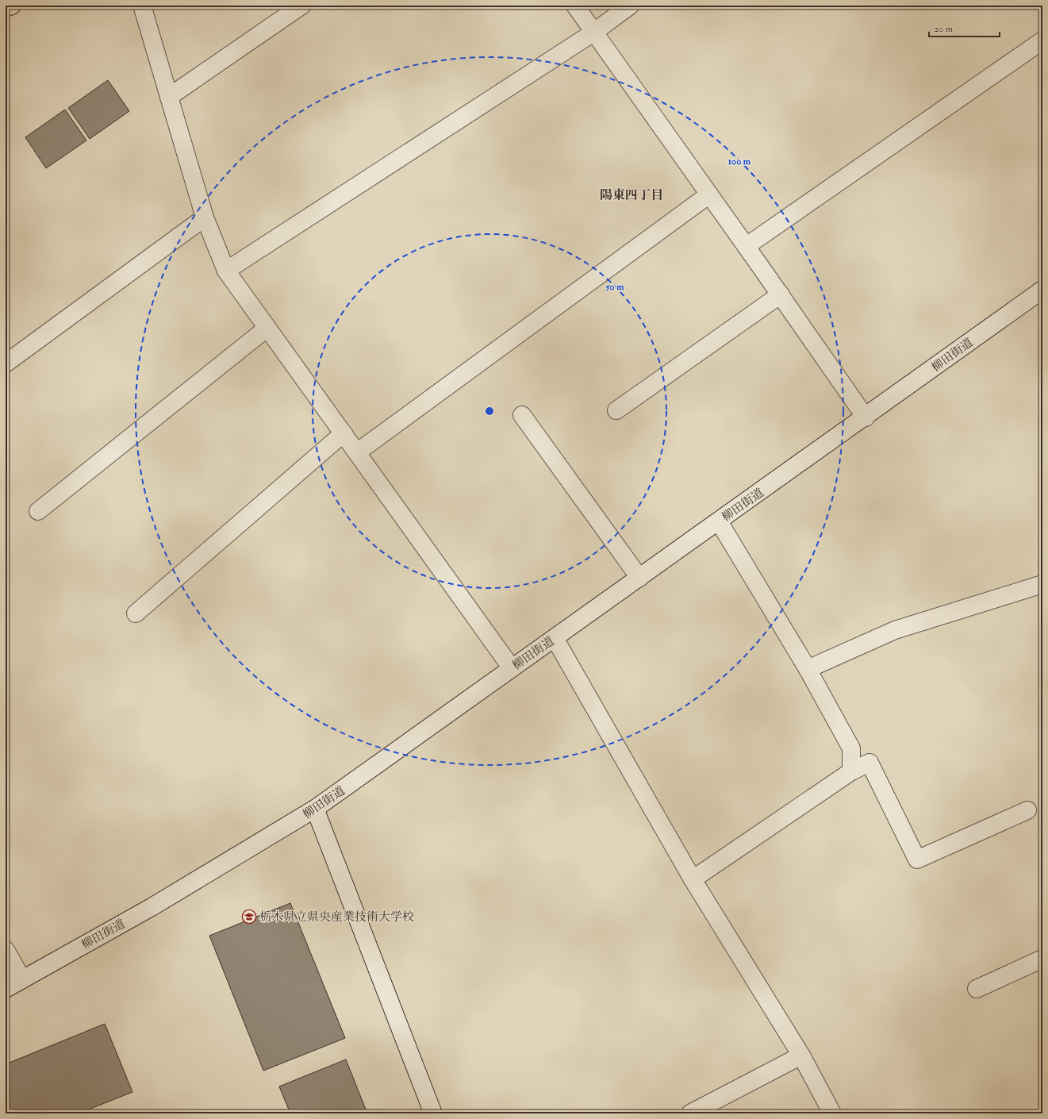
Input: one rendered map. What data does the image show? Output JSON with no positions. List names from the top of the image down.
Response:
{
  "streets": {
    "street": ["柳田街道"]
  },
  "districts": ["陽東四丁目"],
  "places": {
    "school or university": ["栃木県立県央産業技術大学校"]
  },
  "scale_bar": "20 m",
  "rings": ["100 m", "50 m"]
}
